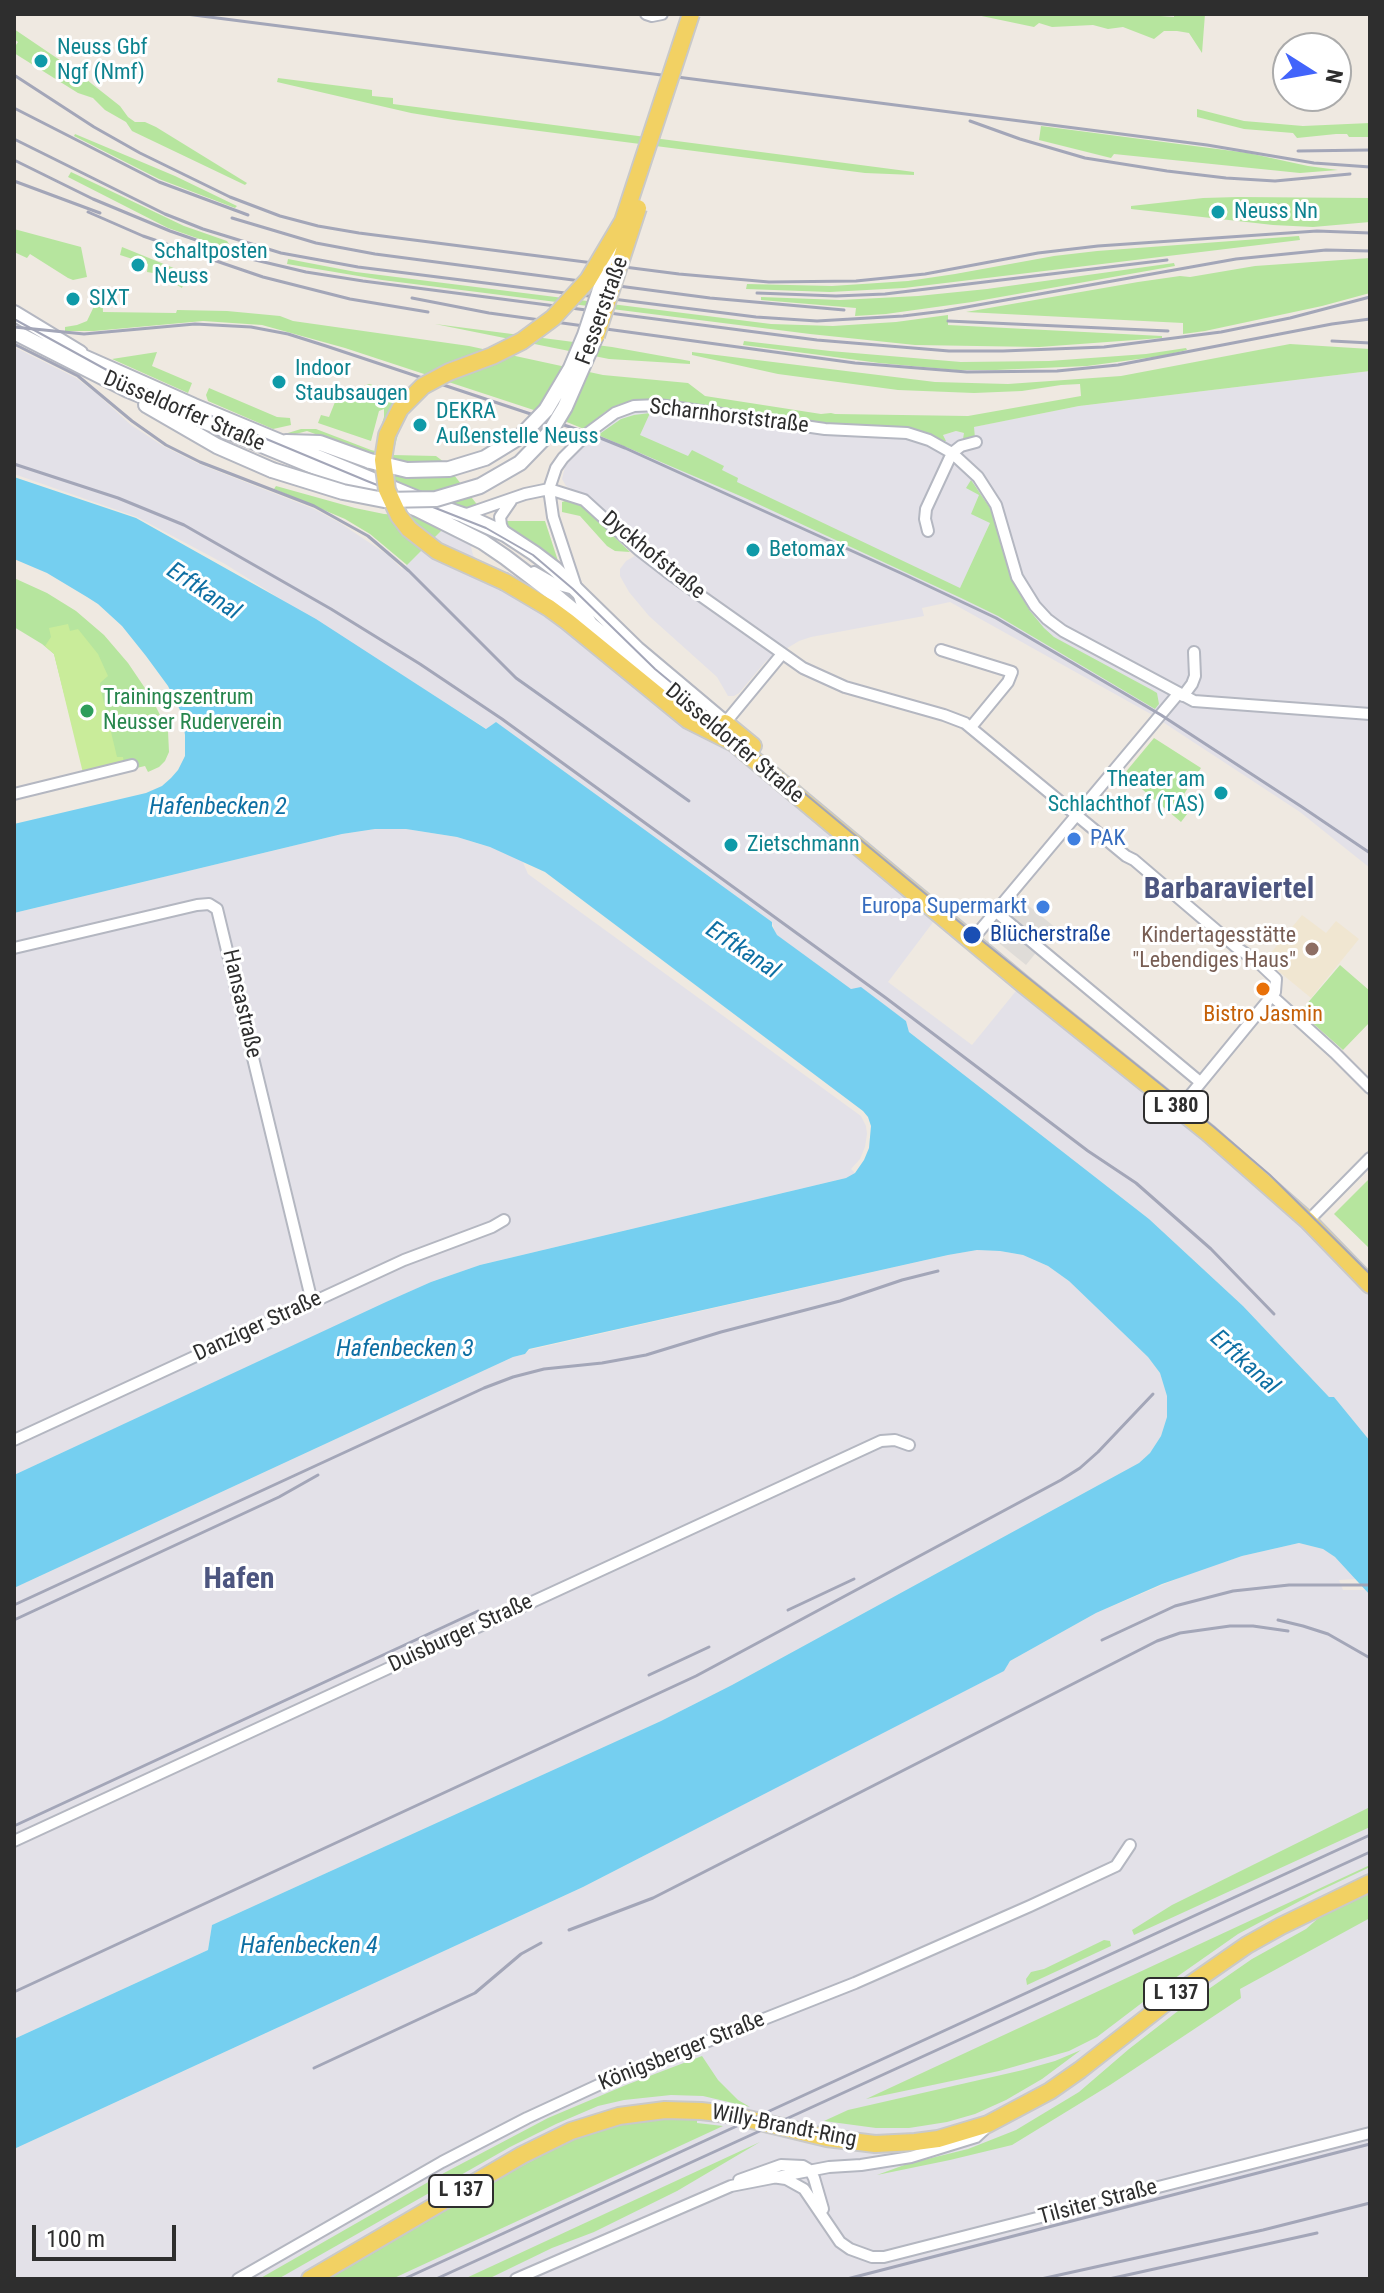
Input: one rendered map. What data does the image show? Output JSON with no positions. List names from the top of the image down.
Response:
{
  "streets": {
    "main road": [
      "Fesserstraße",
      "Düsseldorfer Straße",
      "L 380",
      "L 137",
      "Willy-Brandt-Ring"
    ],
    "street": [
      "Scharnhorststraße",
      "Dyckhofstraße",
      "Hansastraße",
      "Danziger Straße",
      "Duisburger Straße",
      "Königsberger Straße",
      "Tilsiter Straße"
    ]
  },
  "crossings": [
    ["Fesserstraße", "Düsseldorfer Straße"],
    ["Scharnhorststraße", "Dyckhofstraße"],
    ["Hansastraße", "Danziger Straße"]
  ],
  "districts": ["Barbaraviertel", "Hafen"],
  "water": [
    "Erftkanal",
    "Hafenbecken 2",
    "Hafenbecken 3",
    "Hafenbecken 4"
  ],
  "places": [
    "Neuss Gbf Ngf (Nmf)",
    "Neuss Nn",
    "Schaltposten Neuss",
    "SIXT",
    "Indoor Staubsaugen",
    "DEKRA Außenstelle Neuss",
    "Betomax",
    "Trainingszentrum Neusser Ruderverein",
    "Theater am Schlachthof (TAS)",
    "PAK",
    "Zietschmann",
    "Europa Supermarkt",
    "Blücherstraße",
    "Kindertagesstätte \"Lebendiges Haus\"",
    "Bistro Jasmin"
  ],
  "scale_bar": "100 m",
  "north": "right"
}
